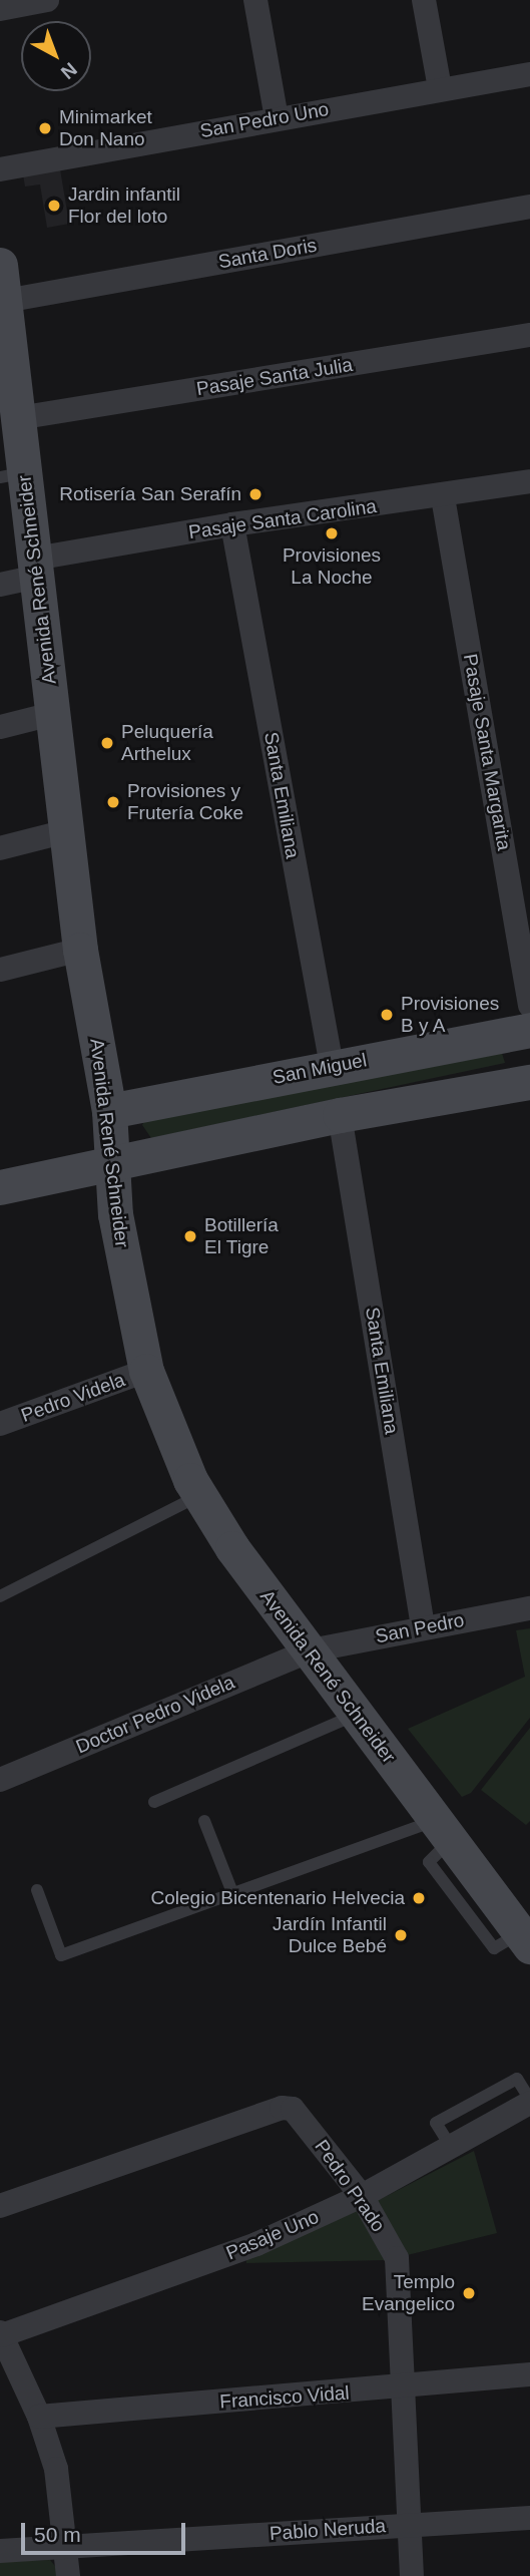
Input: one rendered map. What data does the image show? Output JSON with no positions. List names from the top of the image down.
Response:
{
  "streets": {
    "main road": ["Avenida René Schneider", "San Miguel"],
    "street": [
      "San Pedro Uno",
      "Santa Doris",
      "Pasaje Santa Julia",
      "Pasaje Santa Carolina",
      "Pasaje Santa Margarita",
      "Santa Emiliana",
      "Pedro Videla",
      "San Pedro",
      "Doctor Pedro Videla",
      "Pedro Prado",
      "Pasaje Uno",
      "Francisco Vidal",
      "Pablo Neruda"
    ]
  },
  "crossings": [
    ["Santa Doris", "Avenida René Schneider"],
    ["Pasaje Santa Julia", "Avenida René Schneider"],
    ["Pasaje Santa Carolina", "Avenida René Schneider"],
    ["Pasaje Santa Carolina", "Pasaje Santa Margarita"],
    ["Pasaje Santa Carolina", "Santa Emiliana"],
    ["Avenida René Schneider", "San Miguel"],
    ["Avenida René Schneider", "Pedro Videla"],
    ["Avenida René Schneider", "San Pedro"],
    ["Avenida René Schneider", "Doctor Pedro Videla"],
    ["Santa Emiliana", "San Miguel"],
    ["Santa Emiliana", "San Pedro"],
    ["San Pedro", "Doctor Pedro Videla"],
    ["Pedro Prado", "Pasaje Uno"],
    ["Pedro Prado", "Francisco Vidal"],
    ["Pedro Prado", "Pablo Neruda"]
  ],
  "places": [
    "Minimarket Don Nano",
    "Jardin infantil Flor del loto",
    "Rotisería San Serafín",
    "Provisiones La Noche",
    "Peluquería Arthelux",
    "Provisiones y Frutería Coke",
    "Provisiones B y A",
    "Botillería El Tigre",
    "Colegio Bicentenario Helvecia",
    "Jardín Infantil Dulce Bebé",
    "Templo Evangelico"
  ],
  "scale_bar": "50 m",
  "north": "bottom right"
}
